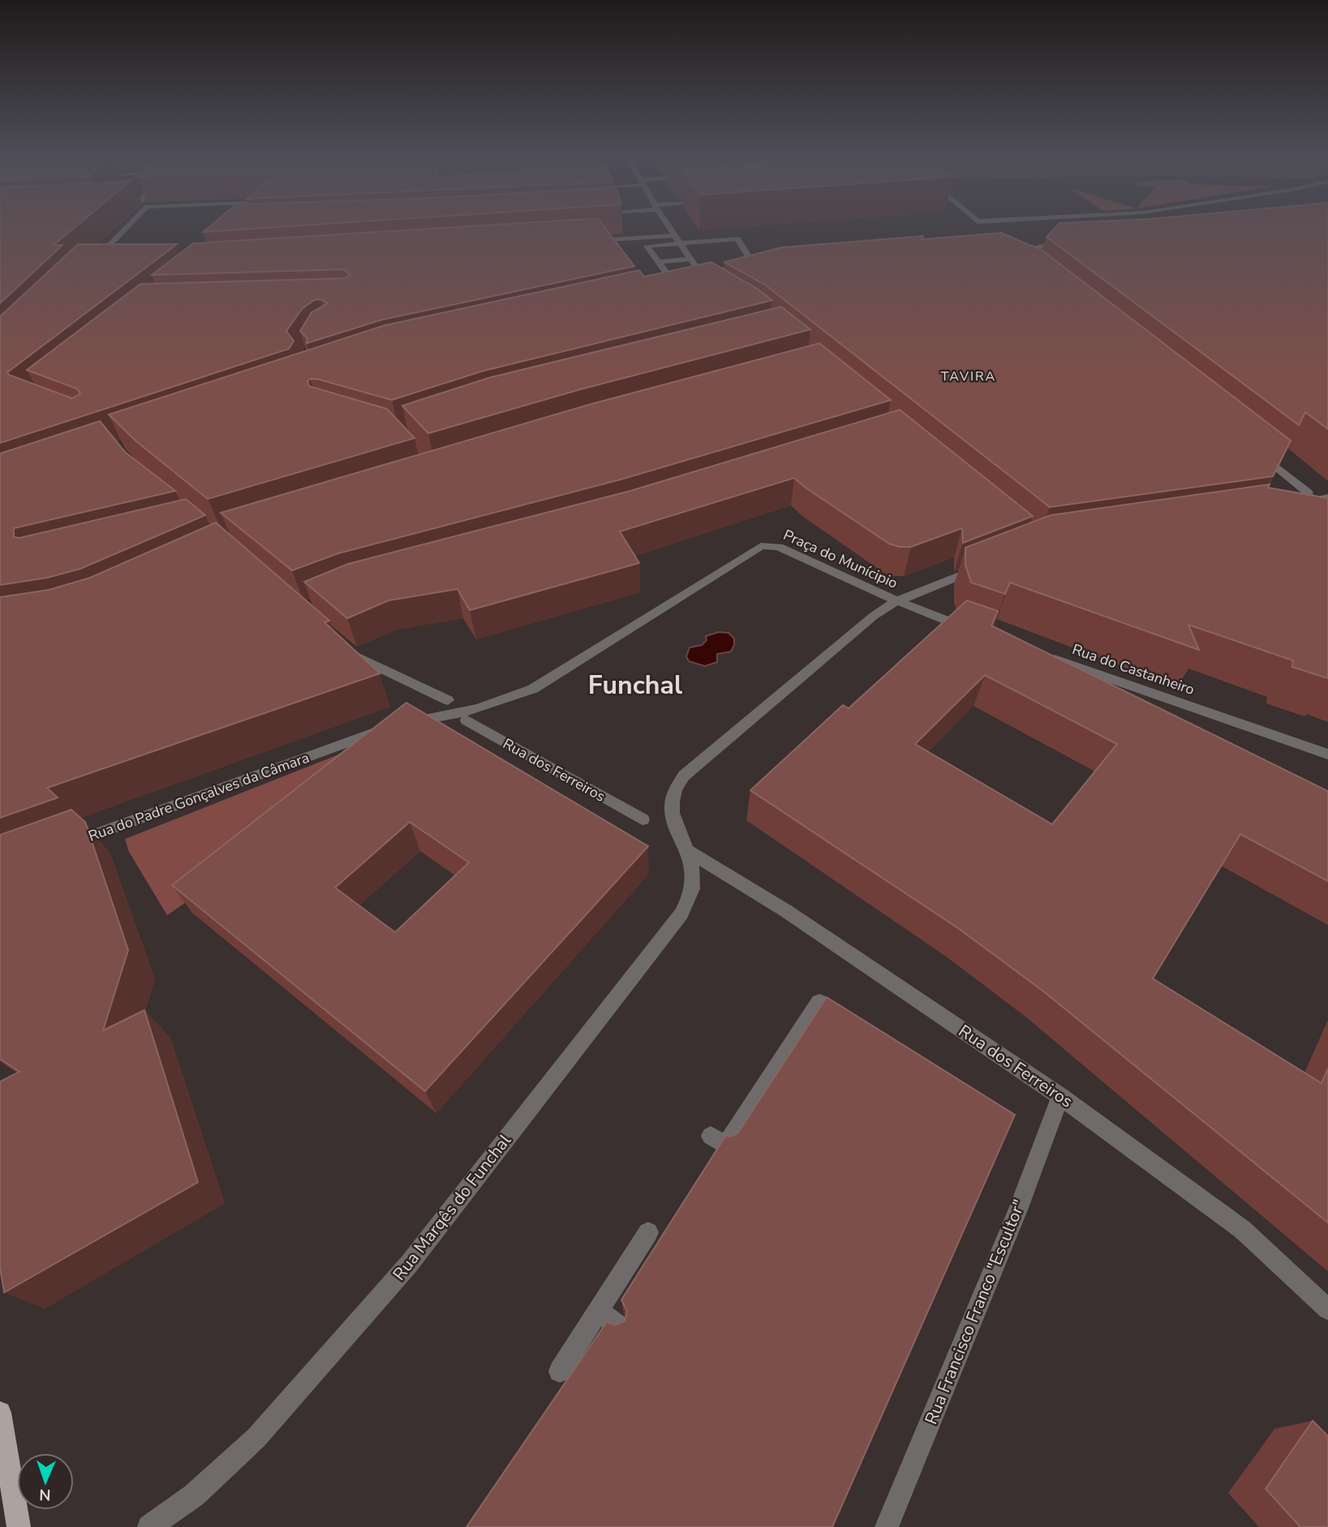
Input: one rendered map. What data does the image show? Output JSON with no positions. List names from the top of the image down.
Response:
{
  "streets": {
    "street": [
      "Praça do Munícipio",
      "Rua do Castanheiro",
      "Rua dos Ferreiros",
      "Rua do Padre Gonçalves da Câmara",
      "Rua Marqês do Funchal",
      "Rua Francisco Franco \"Escultor\""
    ]
  },
  "crossings": [
    ["Praça do Munícipio", "Rua dos Ferreiros"],
    ["Praça do Munícipio", "Rua do Padre Gonçalves da Câmara"],
    ["Praça do Munícipio", "Rua Marqês do Funchal"],
    ["Rua dos Ferreiros", "Rua Marqês do Funchal"],
    ["Rua dos Ferreiros", "Rua Francisco Franco \"Escultor\""]
  ],
  "districts": ["TAVIRA", "Funchal"],
  "north": "bottom"
}
